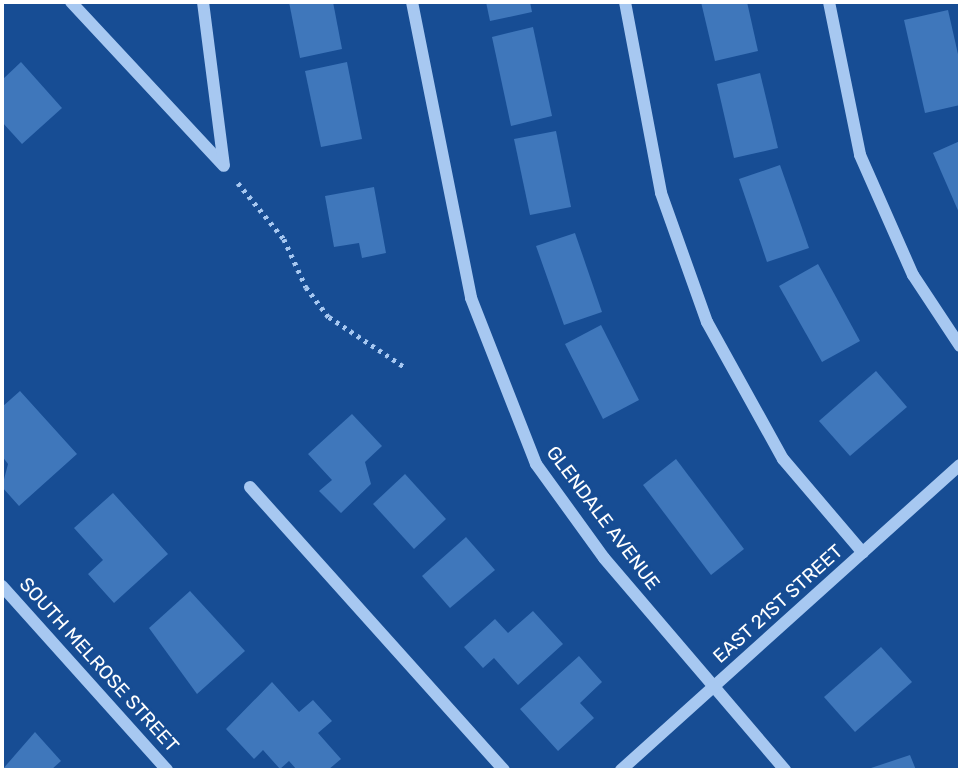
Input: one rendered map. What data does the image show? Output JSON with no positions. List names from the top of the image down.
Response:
{
  "streets": {
    "street": ["GLENDALE AVENUE", "EAST 21ST STREET", "SOUTH MELROSE STREET"]
  },
  "crossings": [
    ["GLENDALE AVENUE", "EAST 21ST STREET"]
  ]
}
